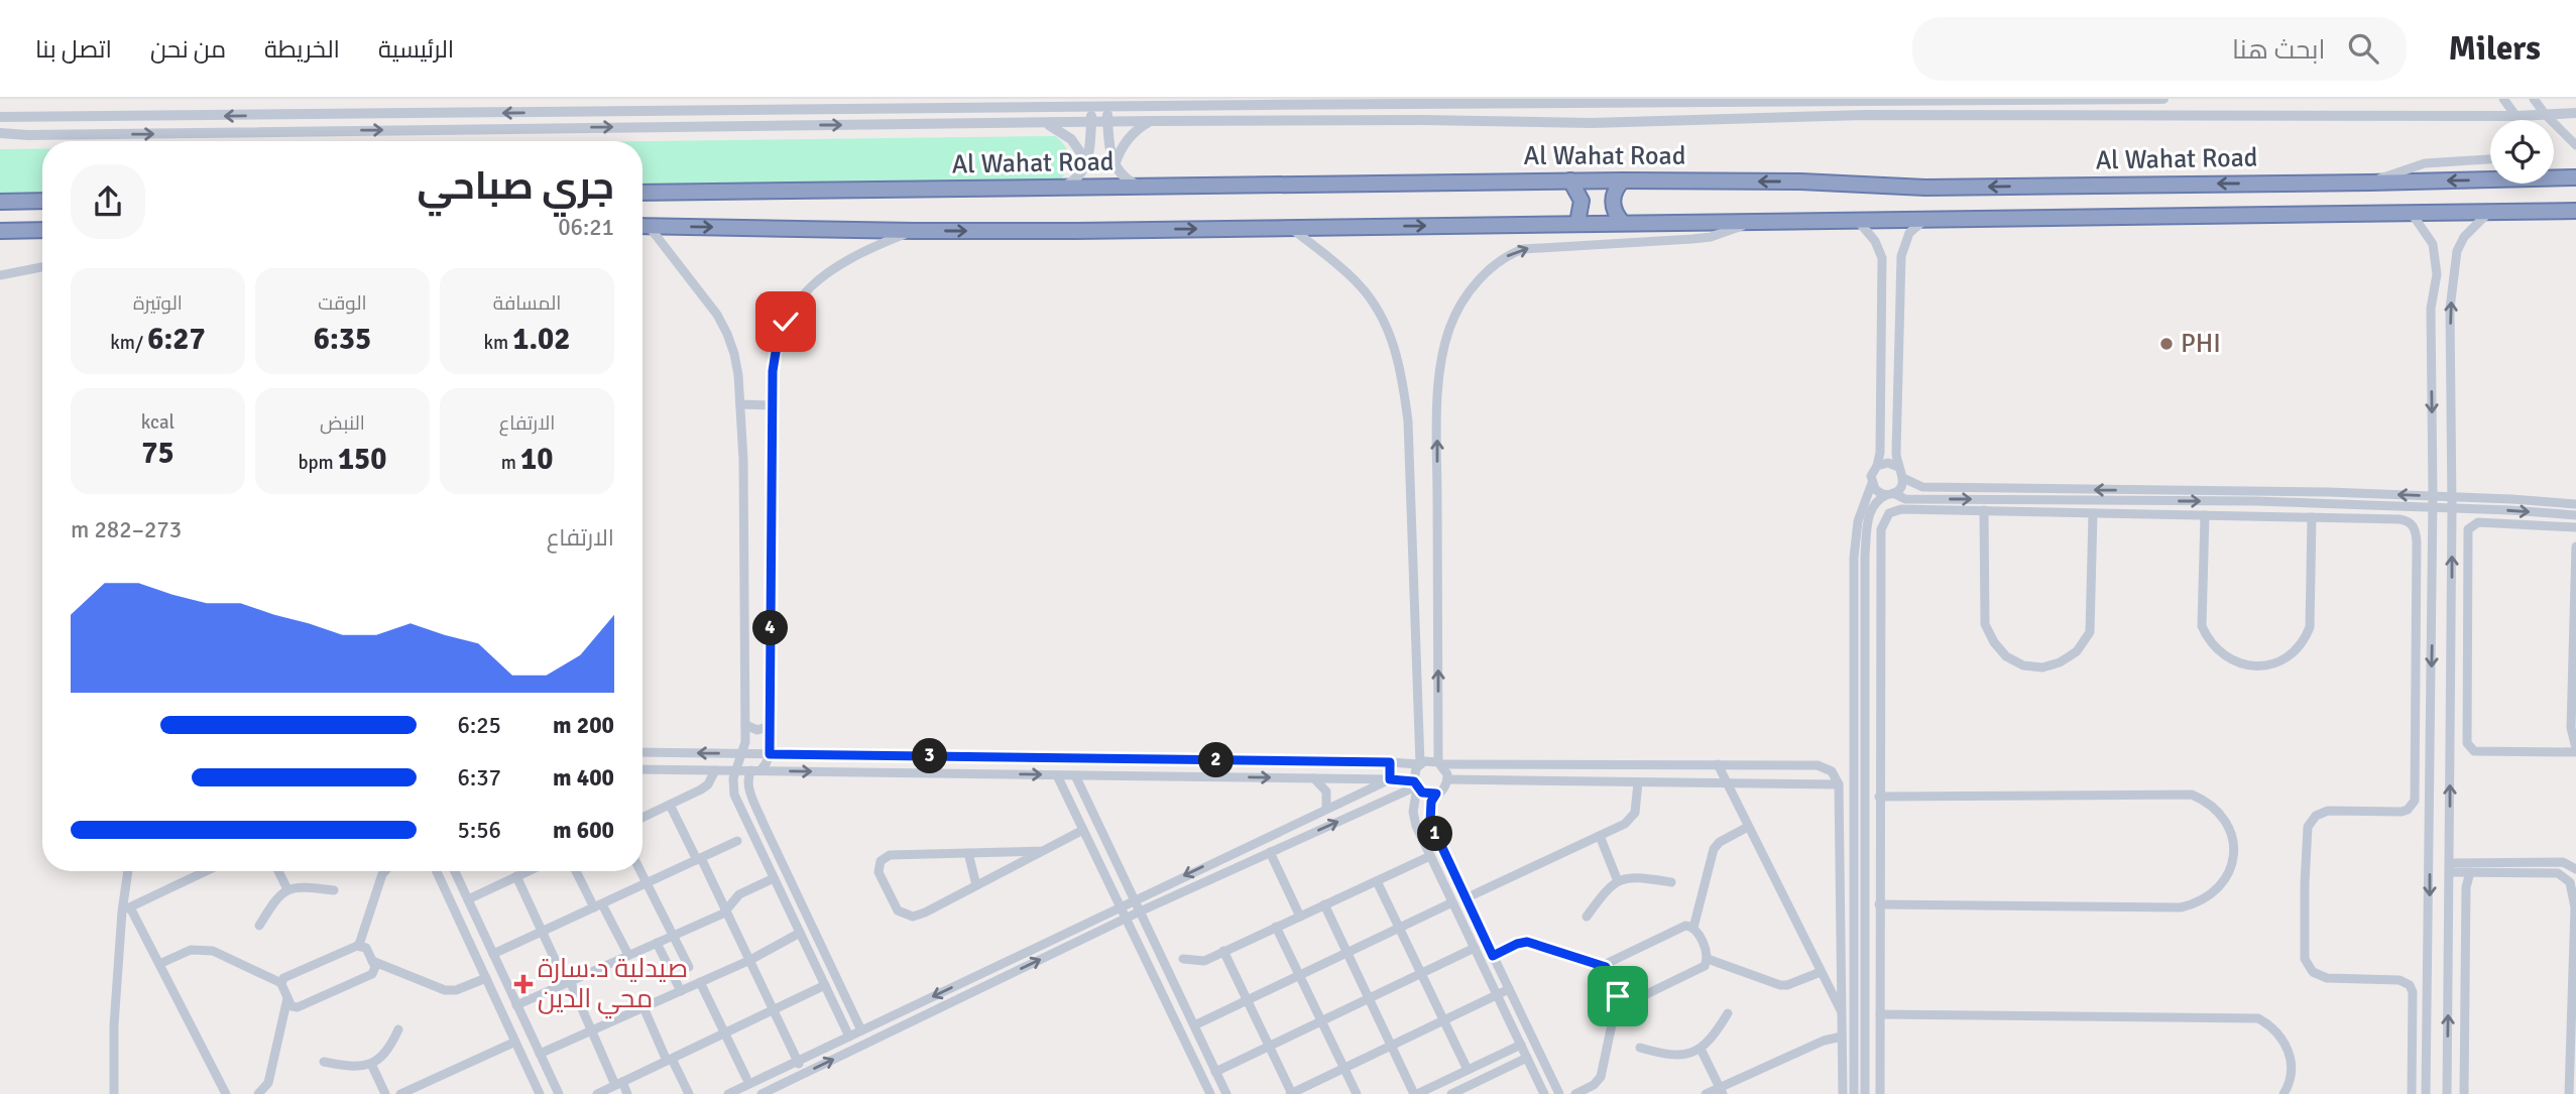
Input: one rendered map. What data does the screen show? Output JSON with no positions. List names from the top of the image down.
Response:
{
  "streets": {
    "highway": ["Al Wahat Road"]
  },
  "places": {
    "other": ["PHI"],
    "health": ["صيدلية د.سارة محي الدين"]
  },
  "page": {
    "header": "Milers",
    "search": "ابحث هنا",
    "nav": [
      "الرئيسية",
      "الخريطة",
      "من نحن",
      "اتصل بنا"
    ],
    "heading": ["جري صباحي", "06:21"],
    "stats": [
      ["المسافة", "1.02 km"],
      ["الوقت", "6:35"],
      ["الوتيرة", "6:27 /km"],
      ["الارتفاع", "10 m"],
      ["النبض", "150 bpm"],
      ["kcal", "75"]
    ],
    "chart": ["الارتفاع", "273–282 m"],
    "pins": [
      "4",
      "3",
      "2",
      "1"
    ],
    "list": [
      {
        "name": "200 m",
        "note": "6:25"
      },
      {
        "name": "400 m",
        "note": "6:37"
      },
      {
        "name": "600 m",
        "note": "5:56"
      }
    ]
  }
}
